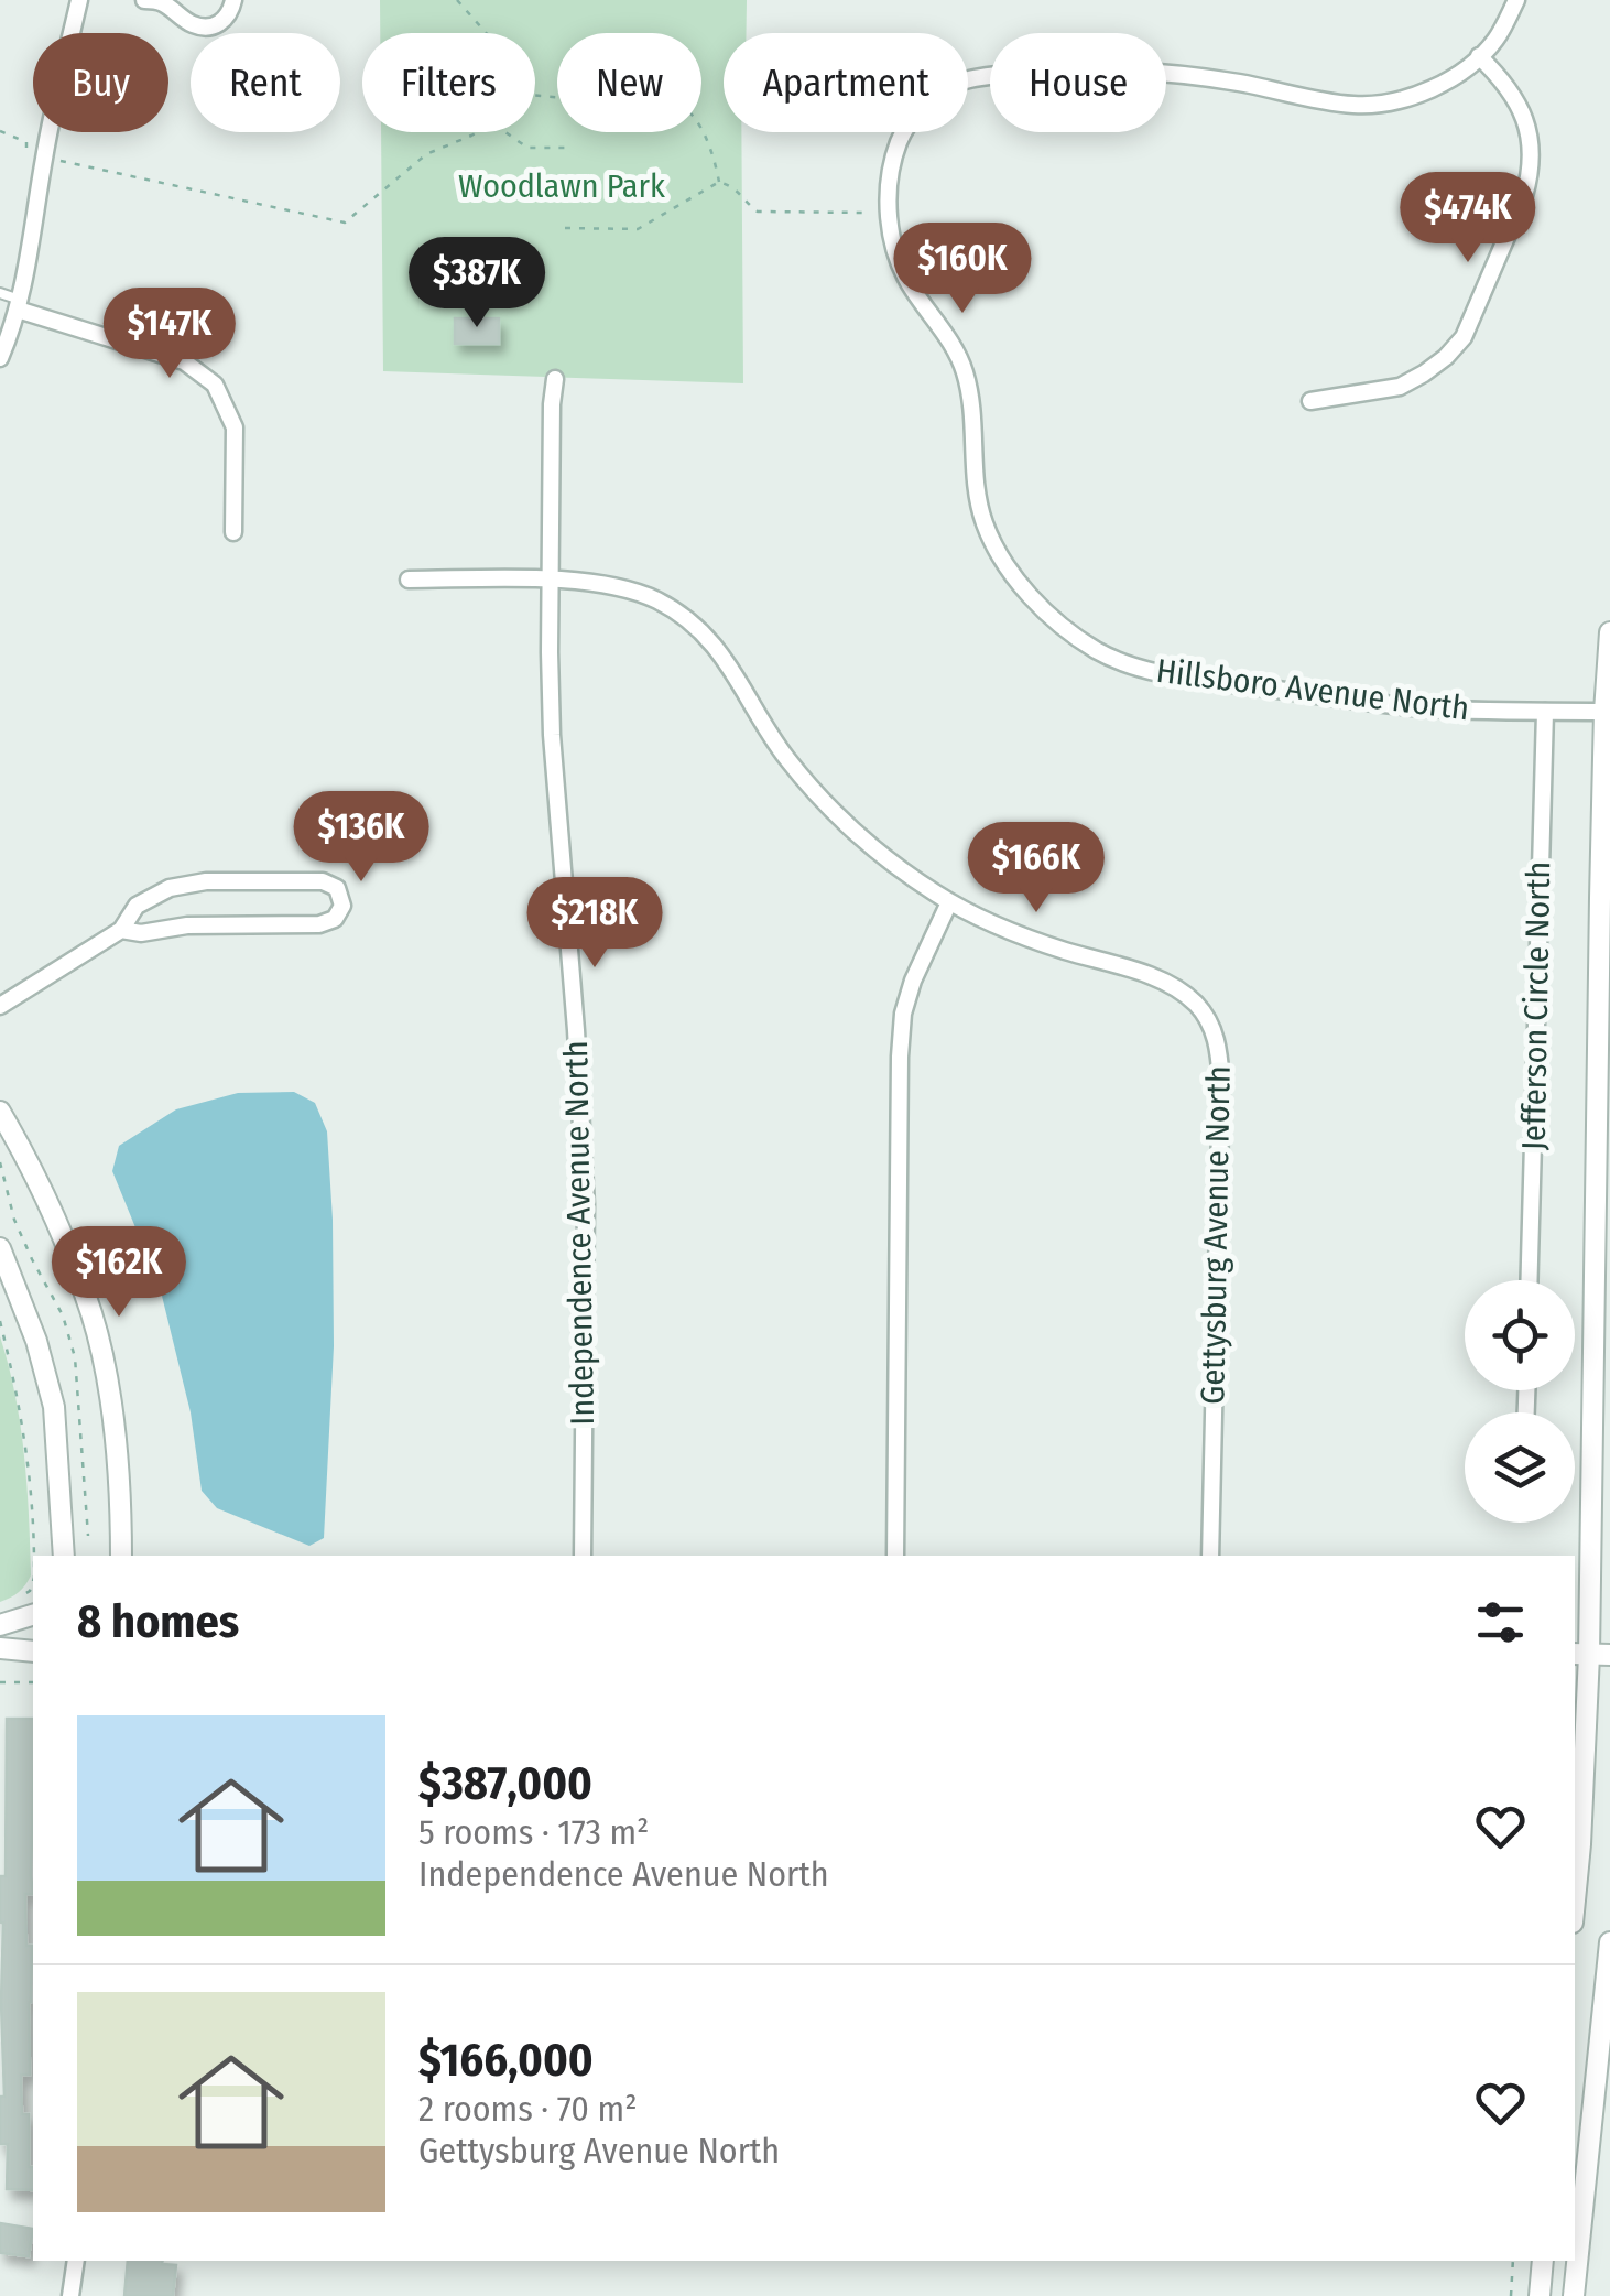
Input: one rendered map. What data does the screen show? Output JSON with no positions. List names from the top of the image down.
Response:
{
  "streets": {
    "street": [
      "Hillsboro Avenue North",
      "Jefferson Circle North",
      "Independence Avenue North",
      "Gettysburg Avenue North"
    ]
  },
  "crossings": [
    ["Hillsboro Avenue North", "Jefferson Circle North"],
    ["Independence Avenue North", "Gettysburg Avenue North"]
  ],
  "parks": ["Woodlawn Park"],
  "page": {
    "chip": [
      "Buy",
      "Rent",
      "Filters",
      "New",
      "Apartment",
      "House"
    ],
    "price": [
      "$474K",
      "$160K",
      "$387K",
      "$147K",
      "$136K",
      "$166K",
      "$218K",
      "$162K"
    ],
    "heading": "8 homes",
    "list": [
      {
        "name": "$387,000",
        "note": "5 rooms · 173 m² · Independence Avenue North"
      },
      {
        "name": "$166,000",
        "note": "2 rooms · 70 m² · Gettysburg Avenue North"
      }
    ]
  }
}
